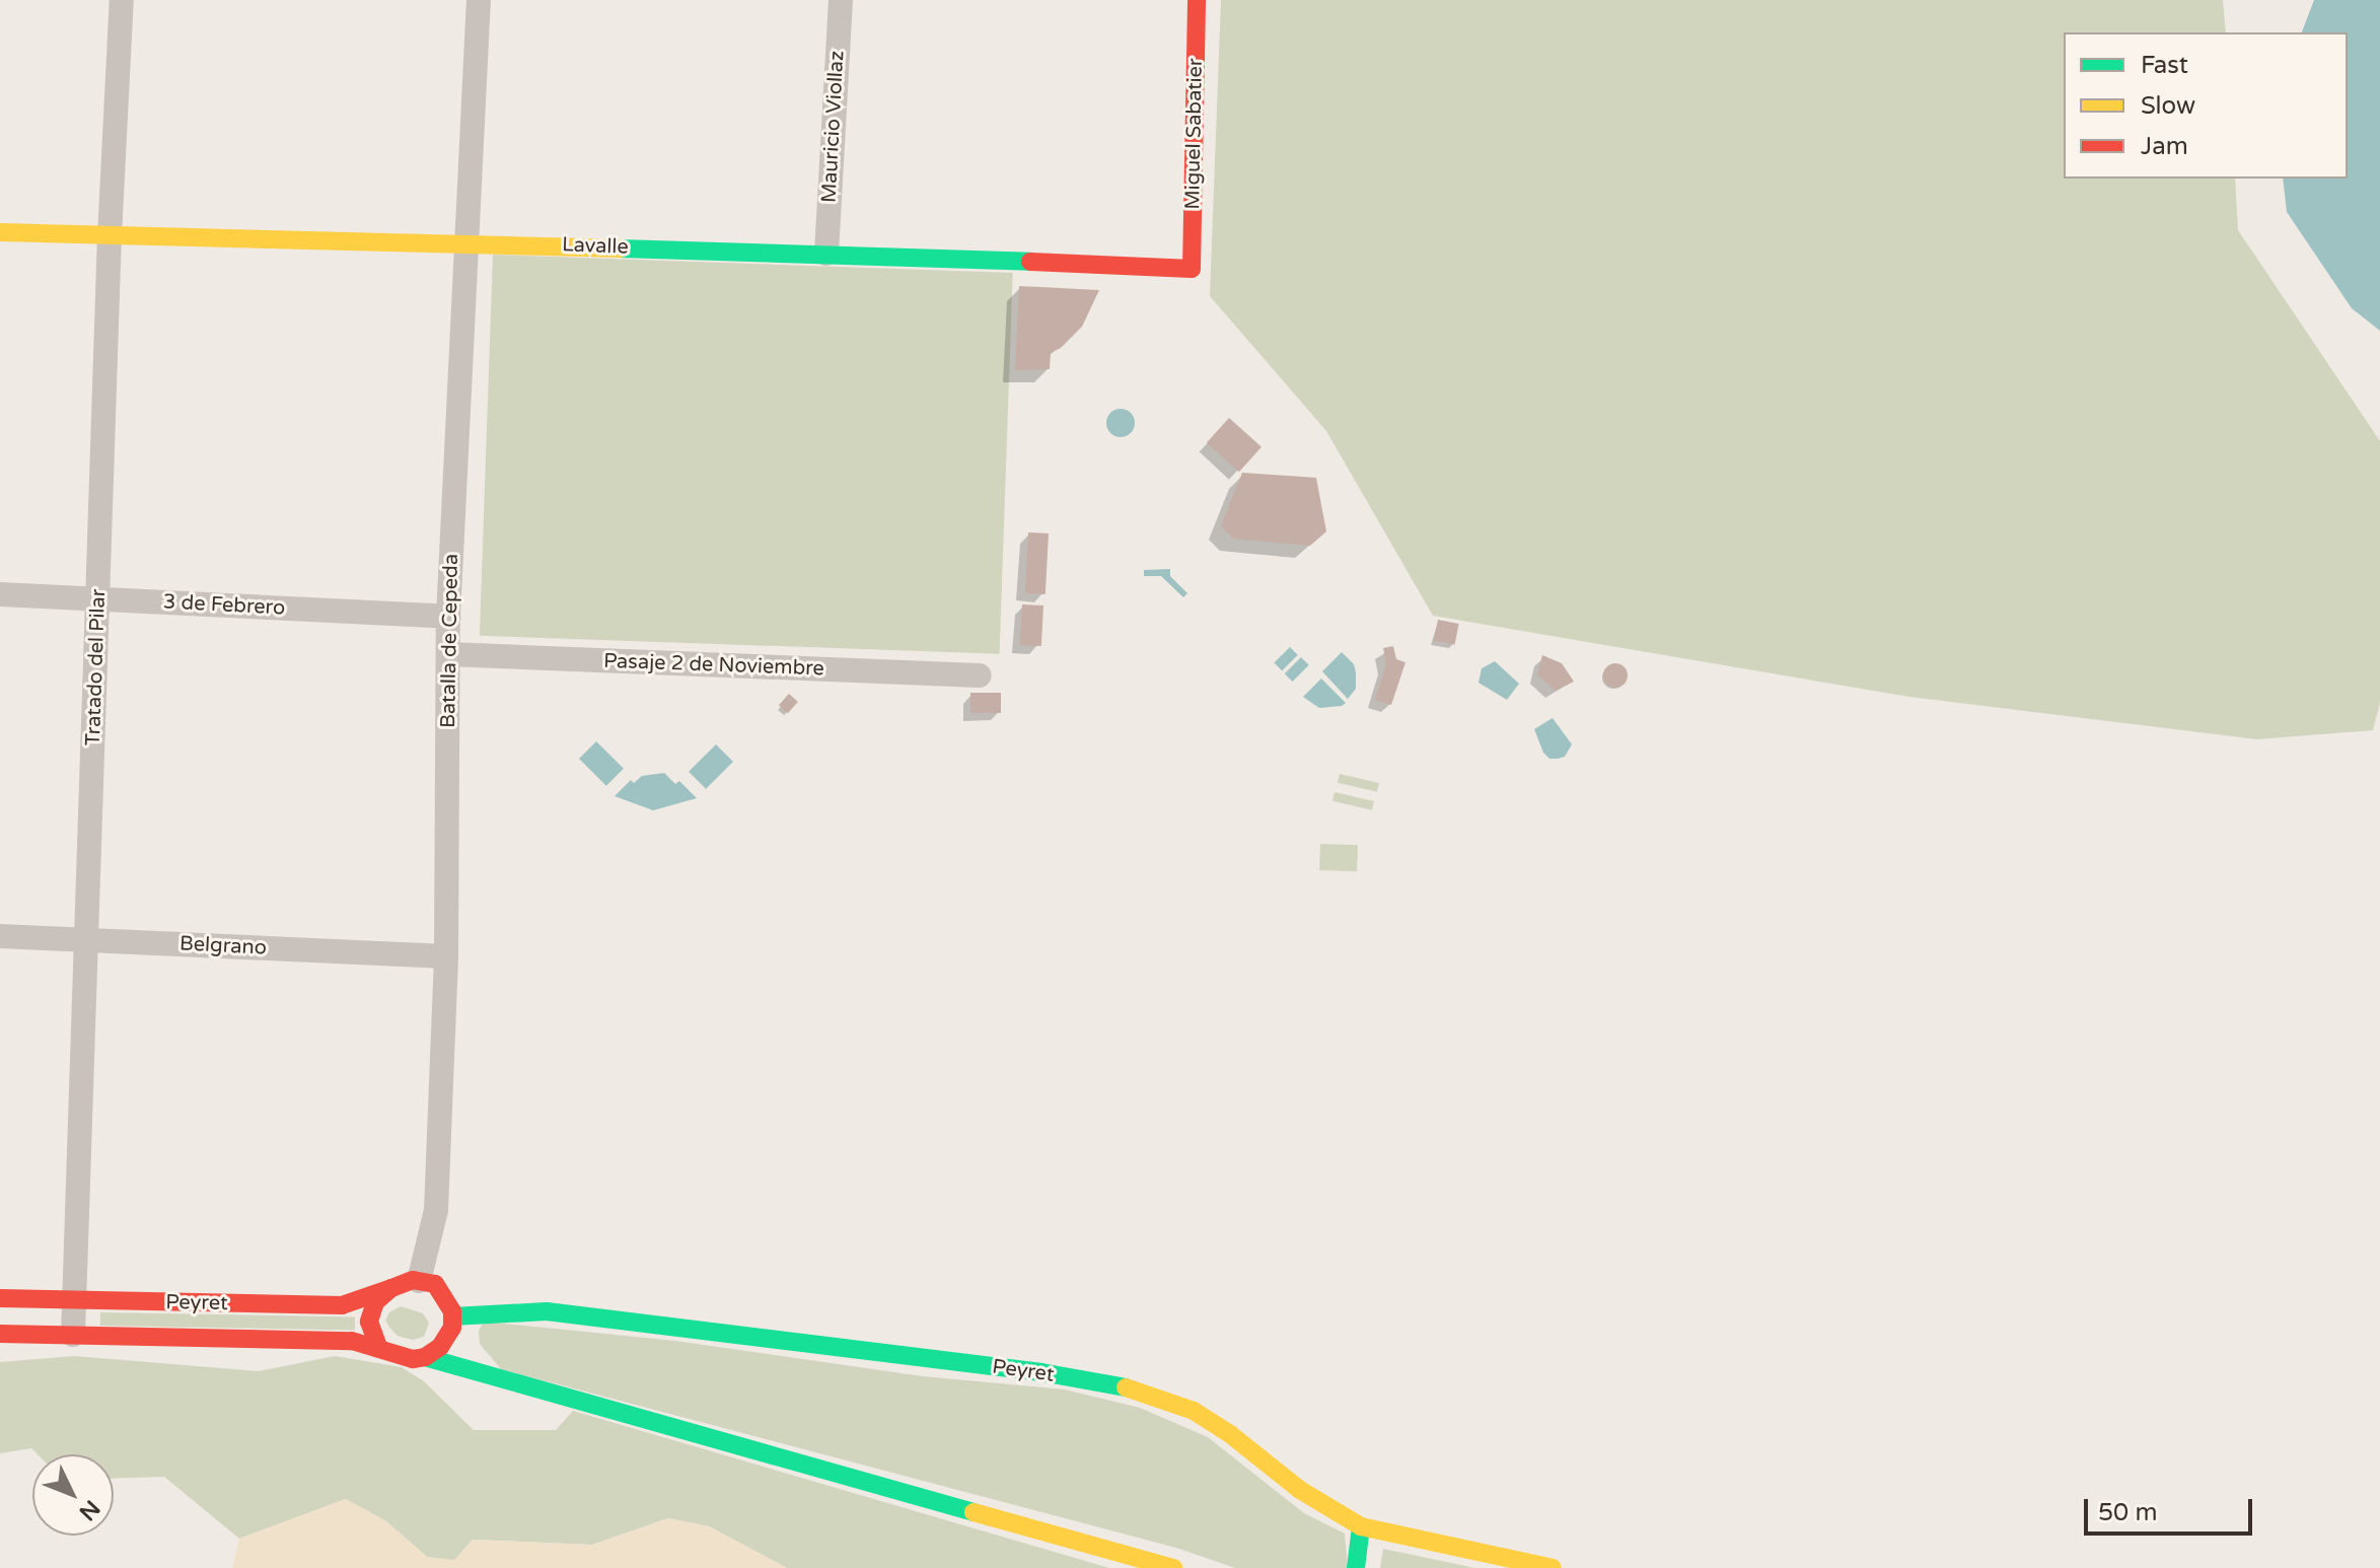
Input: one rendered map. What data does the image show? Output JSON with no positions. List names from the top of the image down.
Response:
{
  "streets": {
    "street": [
      "Mauricio Viollaz",
      "Miguel Sabatier",
      "Lavalle",
      "3 de Febrero",
      "Batalla de Cepeda",
      "Pasaje 2 de Noviembre",
      "Tratado del Pilar",
      "Belgrano",
      "Peyret"
    ]
  },
  "crossings": [
    ["Mauricio Viollaz", "Lavalle"],
    ["Miguel Sabatier", "Lavalle"],
    ["Lavalle", "Batalla de Cepeda"],
    ["Lavalle", "Tratado del Pilar"],
    ["3 de Febrero", "Batalla de Cepeda"],
    ["3 de Febrero", "Tratado del Pilar"],
    ["Batalla de Cepeda", "Pasaje 2 de Noviembre"],
    ["Batalla de Cepeda", "Belgrano"],
    ["Batalla de Cepeda", "Peyret"],
    ["Tratado del Pilar", "Belgrano"],
    ["Tratado del Pilar", "Peyret"]
  ],
  "legend": ["Fast", "Slow", "Jam"],
  "scale_bar": "50 m",
  "north": "bottom right"
}
